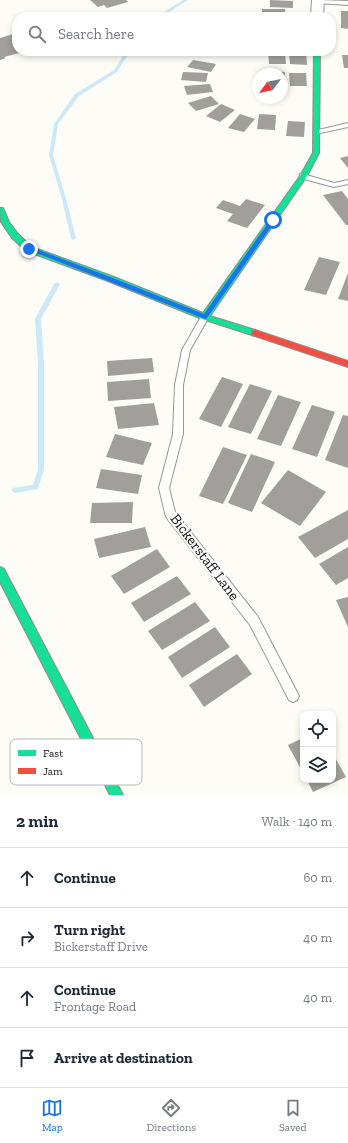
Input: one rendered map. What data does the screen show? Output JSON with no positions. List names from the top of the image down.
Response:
{
  "streets": {
    "lane": ["Bickerstaff Lane"]
  },
  "legend": ["Fast", "Jam"],
  "north": "bottom left",
  "page": {
    "search": "Search here",
    "heading": ["2 min", "Walk · 140 m"],
    "list": [
      ["Continue", "60 m"],
      ["Turn right", "Bickerstaff Drive", "40 m"],
      ["Continue", "Frontage Road", "40 m"],
      "Arrive at destination"
    ],
    "nav": ["Map", "Directions", "Saved"]
  }
}
